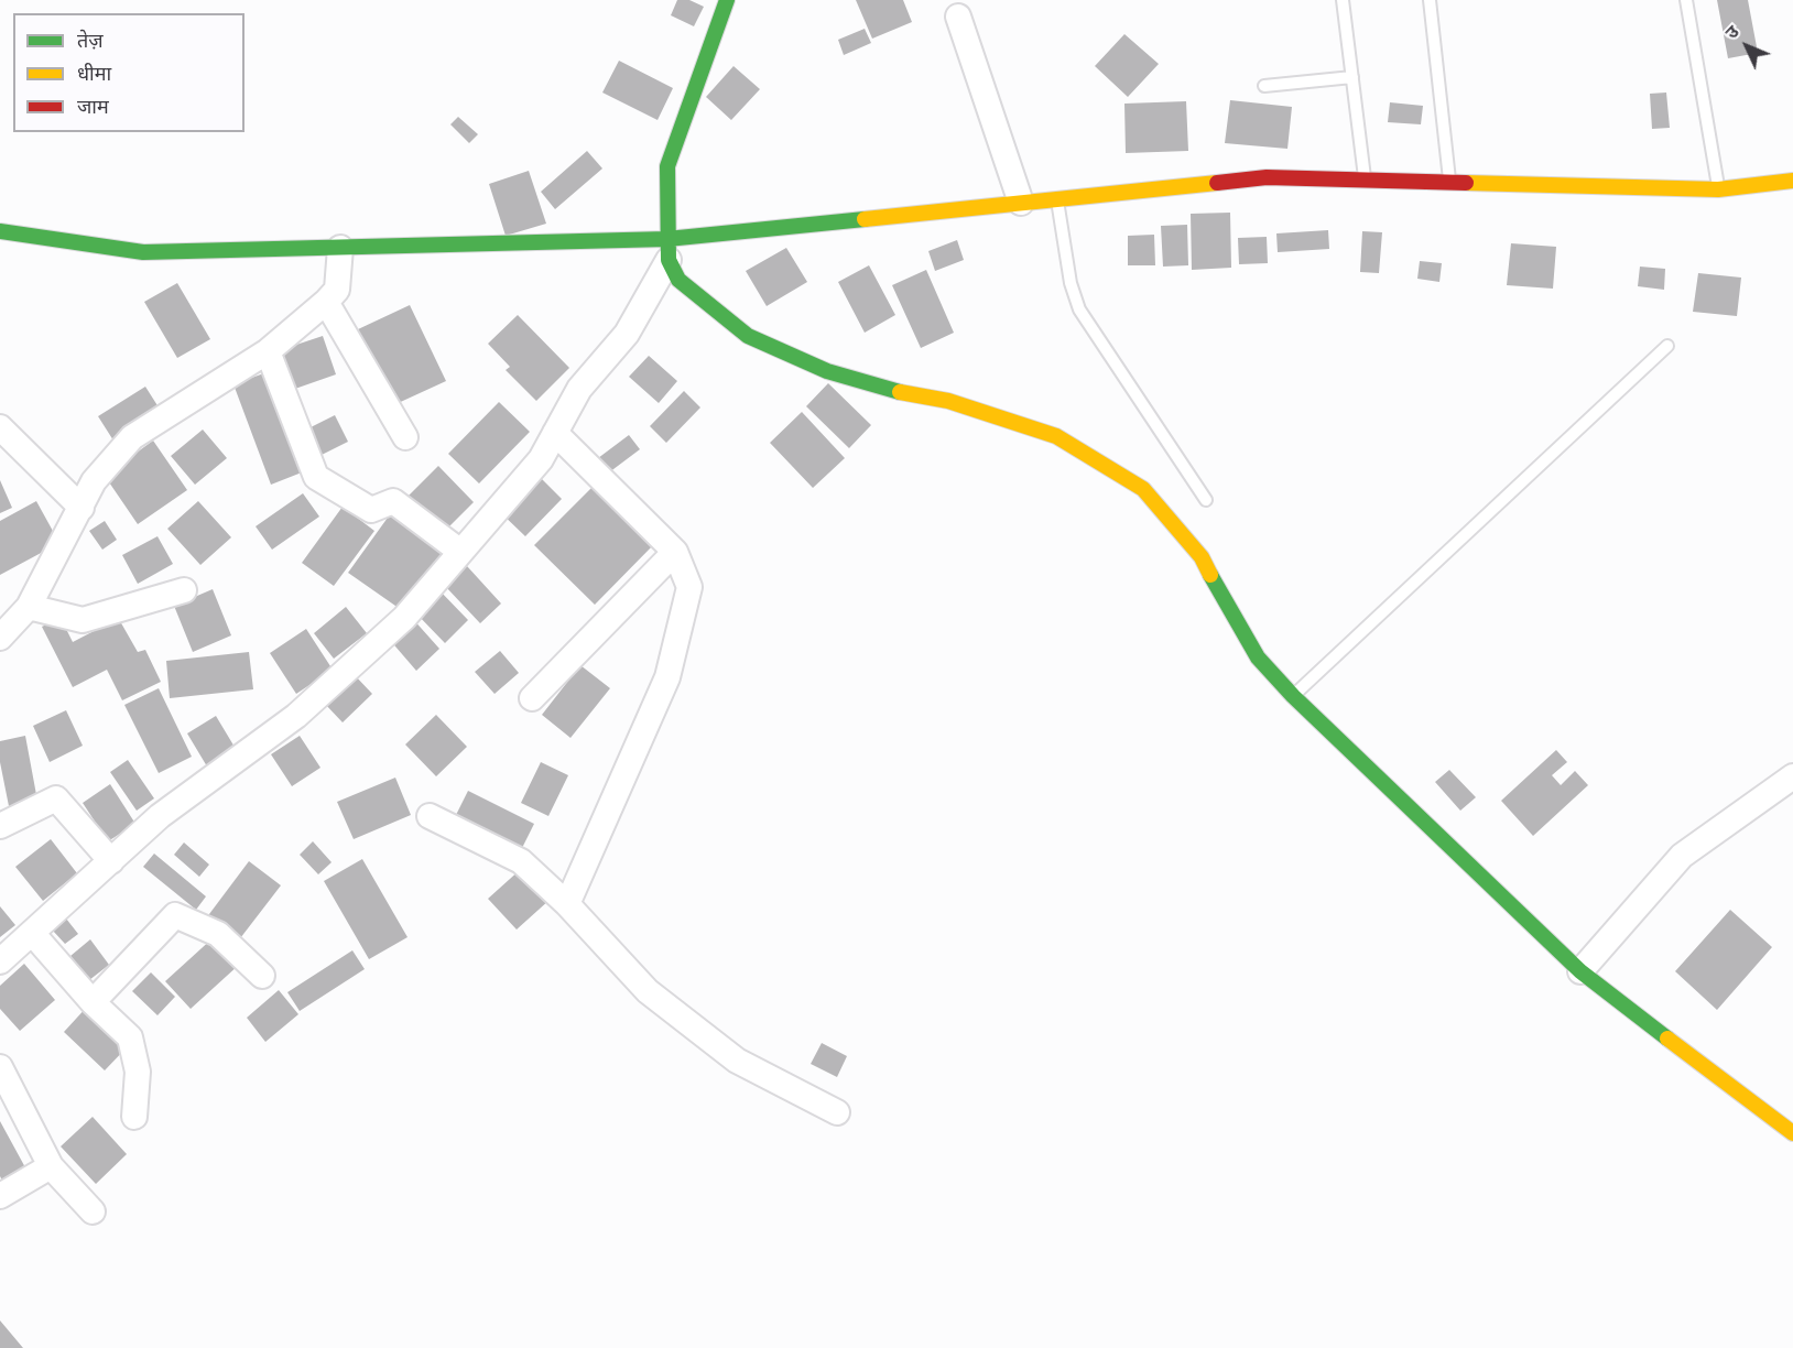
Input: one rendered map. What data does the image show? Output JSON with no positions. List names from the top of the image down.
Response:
{
  "legend": ["तेज़", "धीमा", "जाम"],
  "north": "top left"
}
